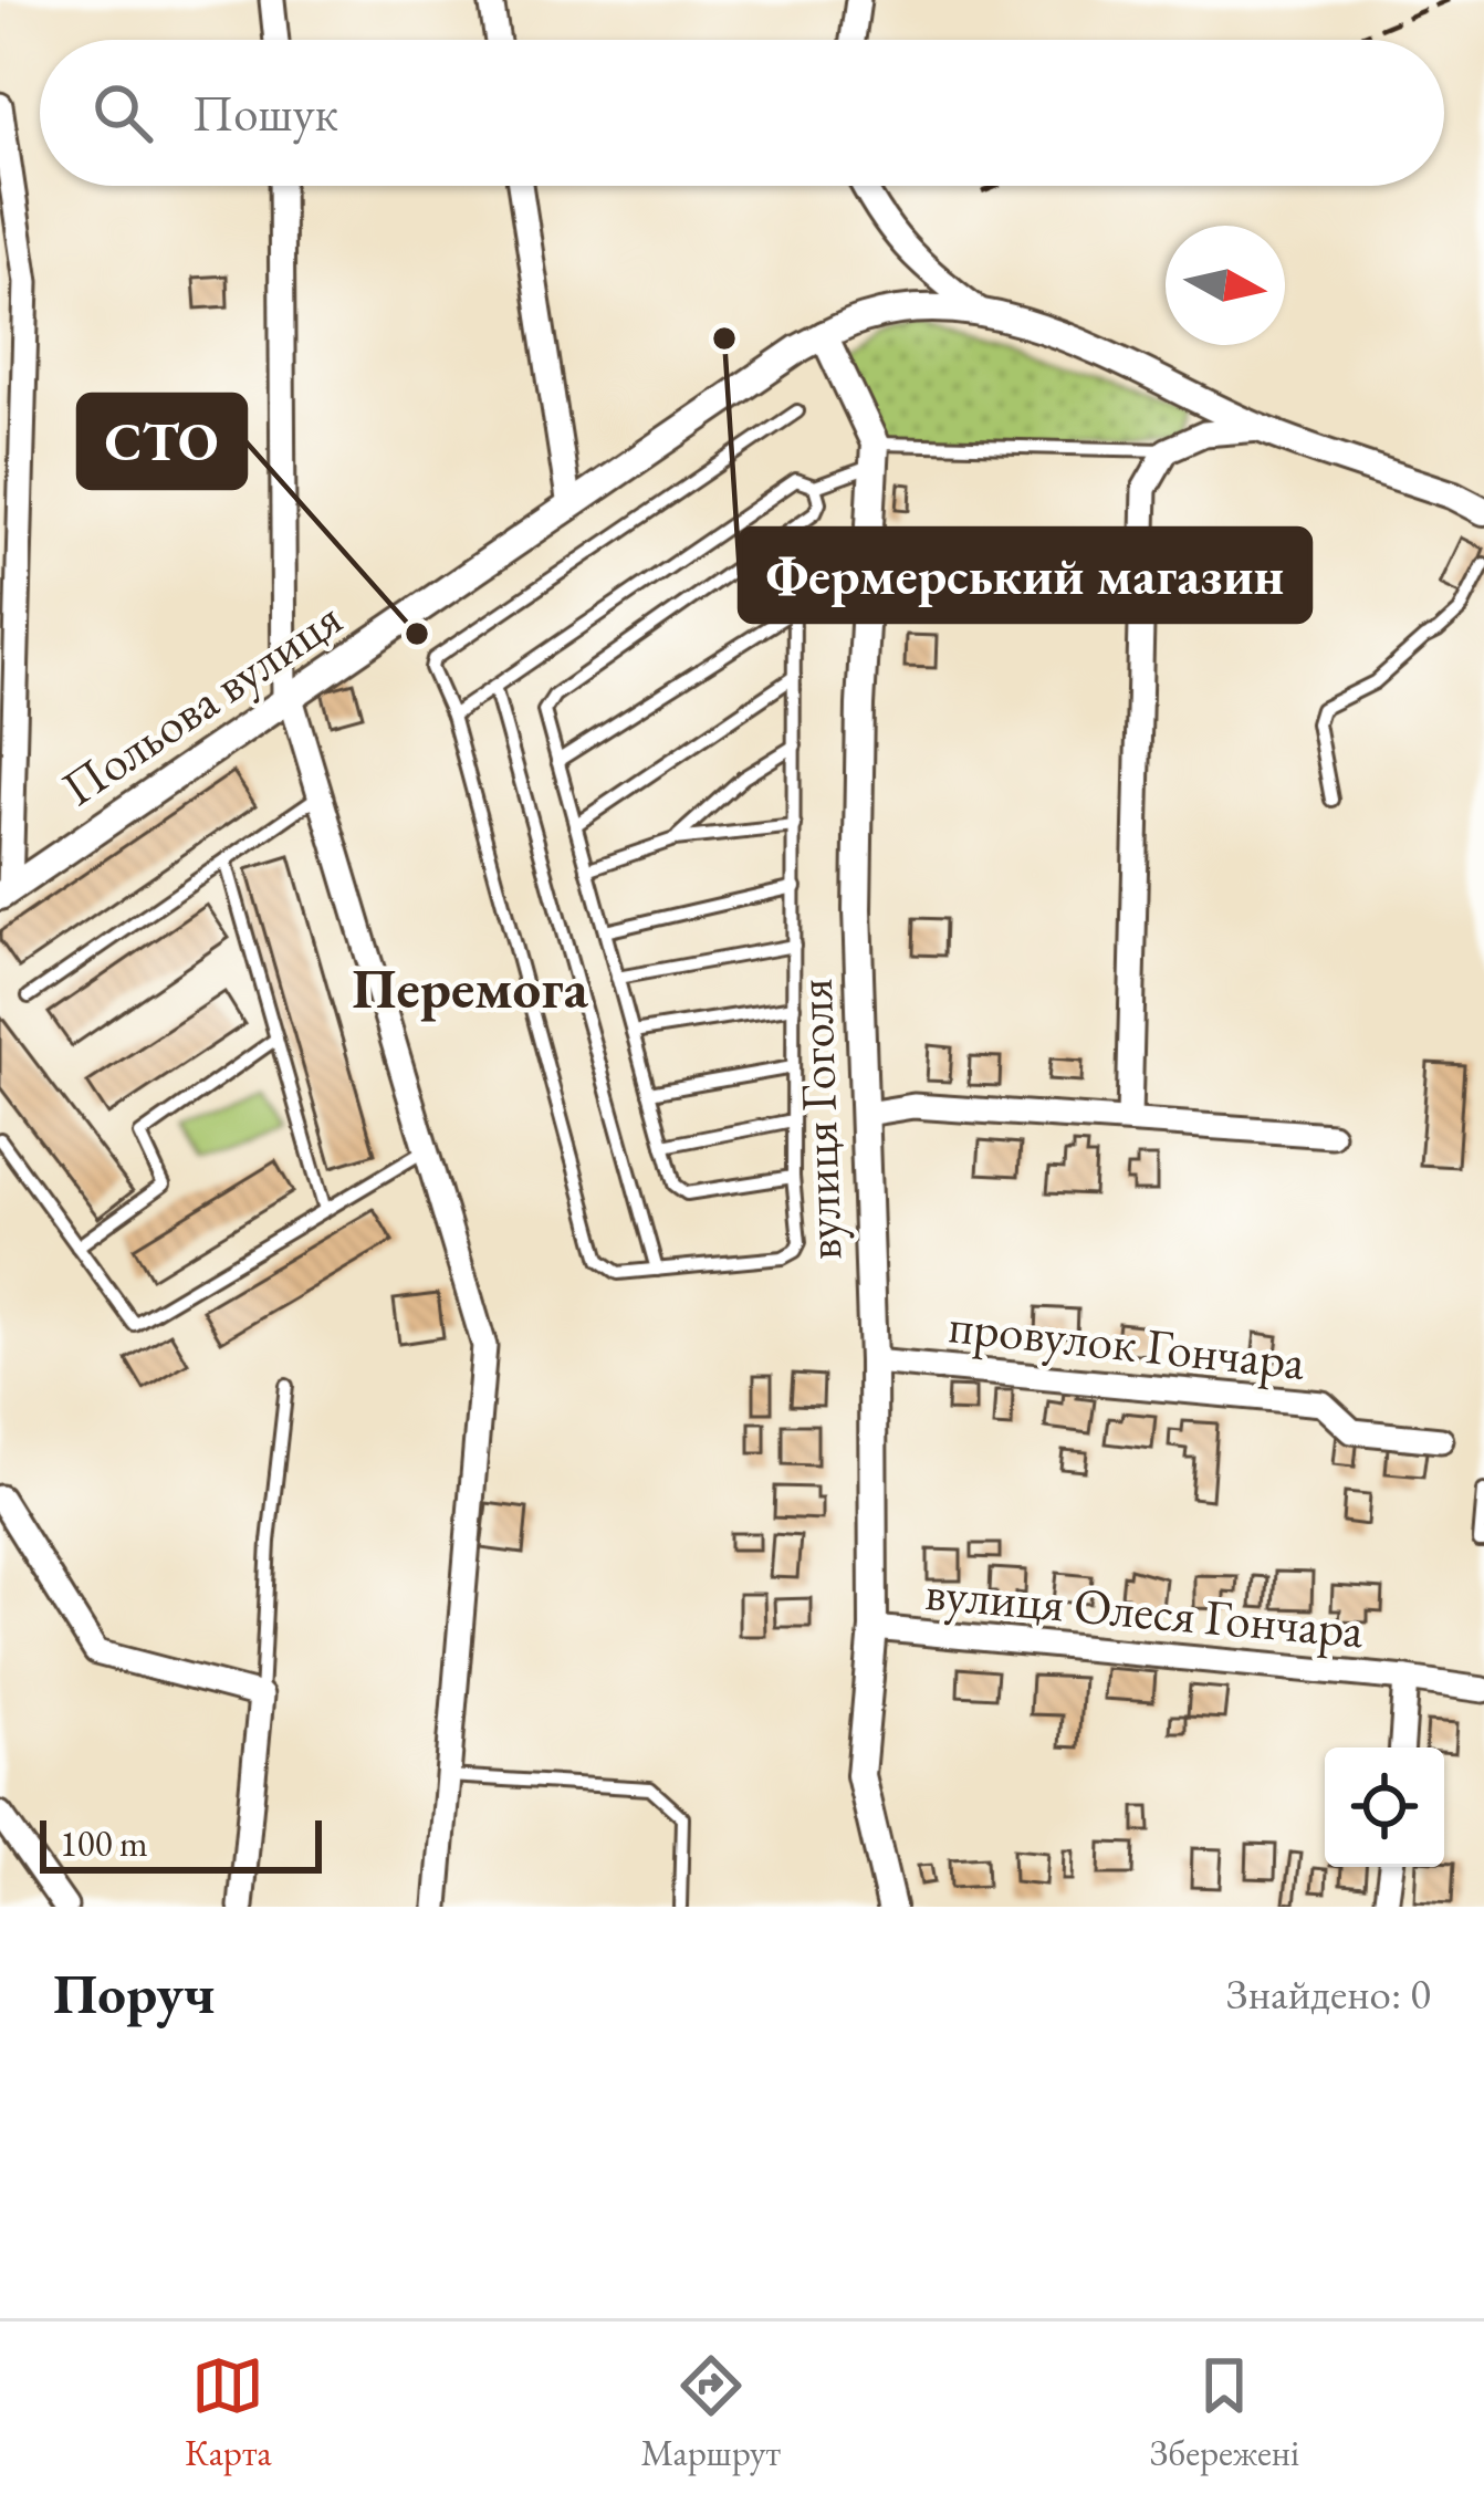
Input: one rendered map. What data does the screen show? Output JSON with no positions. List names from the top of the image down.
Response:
{
  "streets": {
    "street": [
      "Польова вулиця",
      "вулиця Гоголя",
      "провулок Гончара",
      "вулиця Олеся Гончара"
    ]
  },
  "crossings": [
    ["Польова вулиця", "вулиця Гоголя"],
    ["вулиця Гоголя", "провулок Гончара"],
    ["вулиця Гоголя", "вулиця Олеся Гончара"]
  ],
  "districts": ["Перемога"],
  "places": ["Фермерський магазин", "СТО"],
  "scale_bar": "100 m",
  "north": "right",
  "page": {
    "search": "Пошук",
    "scale": "100 m",
    "heading": ["Поруч", "Знайдено: 0"],
    "nav": ["Карта", "Маршрут", "Збережені"]
  }
}
